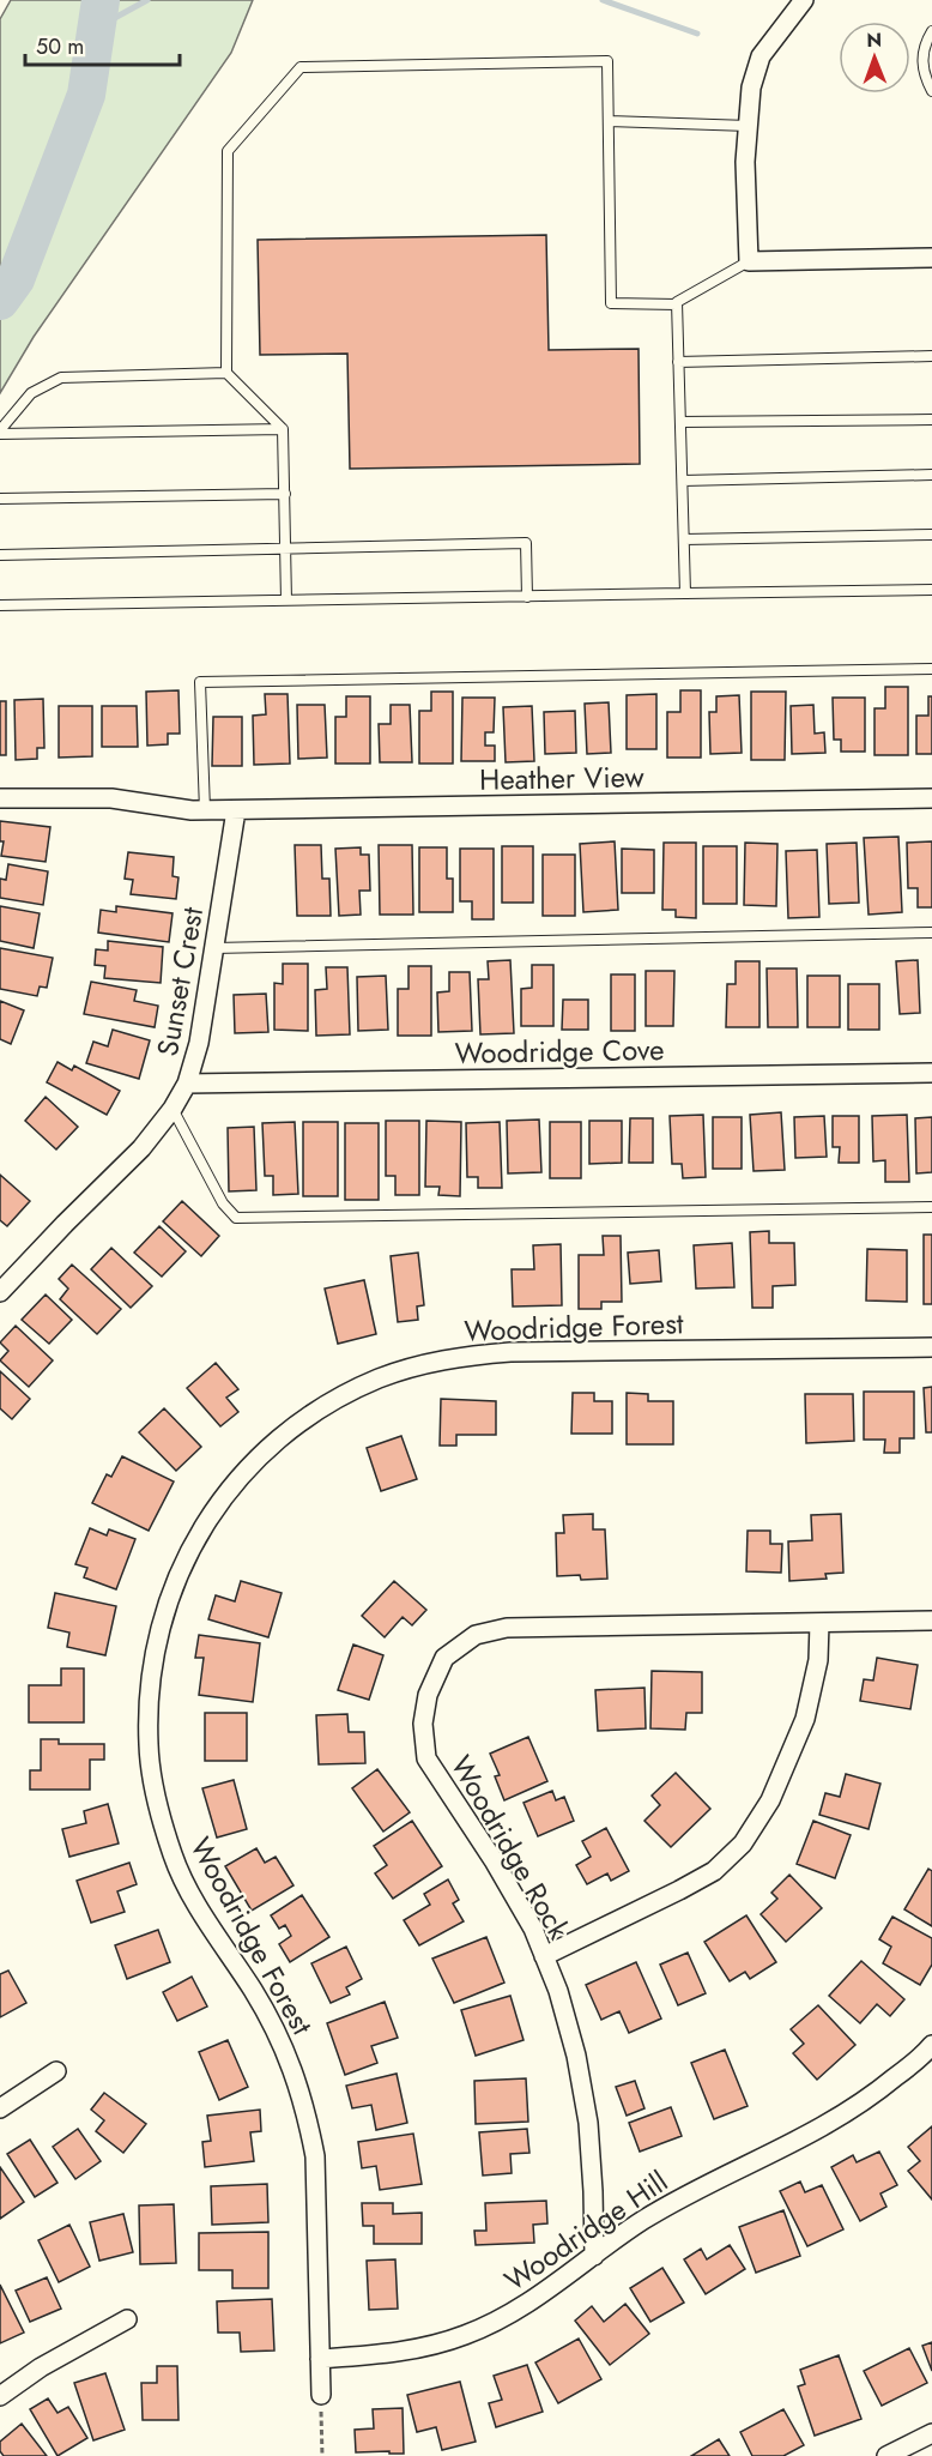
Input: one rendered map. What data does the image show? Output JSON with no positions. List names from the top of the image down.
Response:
{
  "streets": {
    "street": [
      "Heather View",
      "Sunset Crest",
      "Woodridge Cove",
      "Woodridge Forest",
      "Woodridge Rock",
      "Woodridge Hill"
    ]
  },
  "crossings": [
    ["Heather View", "Sunset Crest"],
    ["Sunset Crest", "Woodridge Cove"],
    ["Woodridge Forest", "Woodridge Hill"],
    ["Woodridge Rock", "Woodridge Hill"]
  ],
  "scale_bar": "50 m",
  "north": "top"
}
